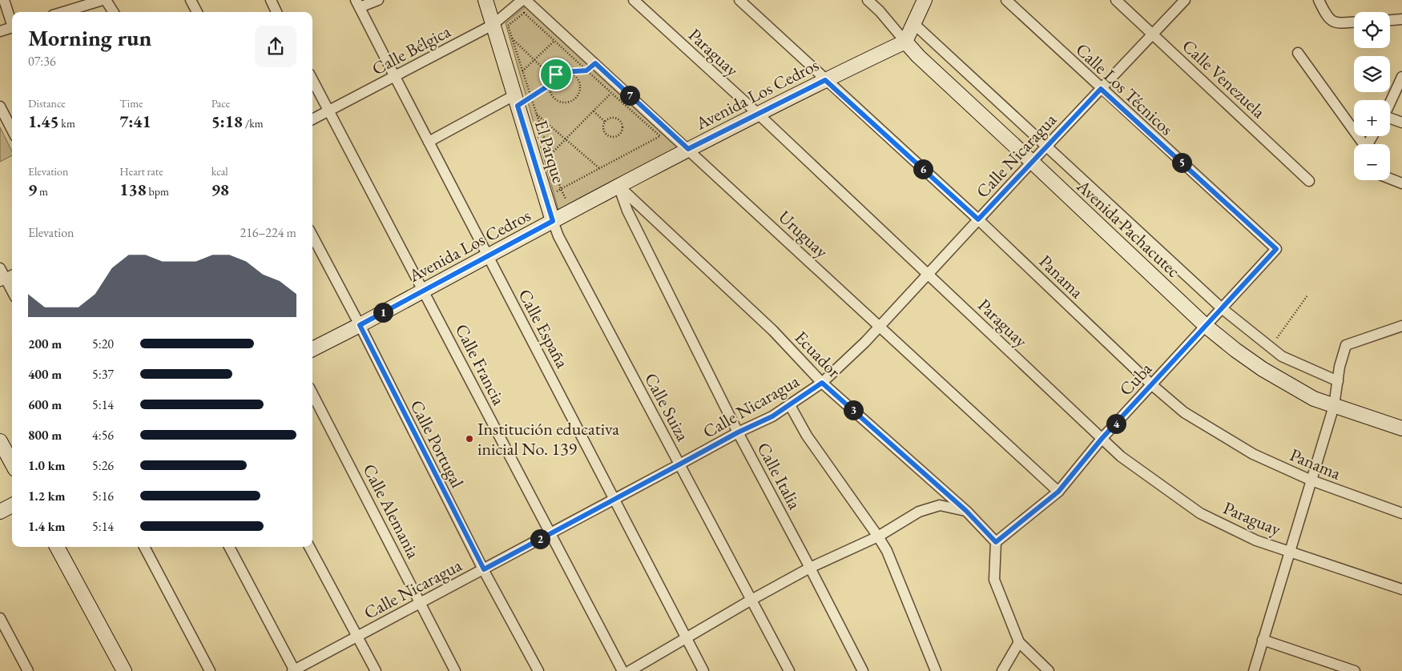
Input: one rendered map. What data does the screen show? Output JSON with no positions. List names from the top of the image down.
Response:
{
  "streets": {
    "main road": ["Avenida Los Cedros", "El Parque", "Avenida Pachacutec"],
    "street": [
      "Calle Bélgica",
      "Paraguay",
      "Calle Venezuela",
      "Calle Los Técnicos",
      "Calle Nicaragua",
      "Uruguay",
      "Panama",
      "Calle España",
      "Ecuador",
      "Calle Francia",
      "Cuba",
      "Calle Suiza",
      "Calle Portugal",
      "Calle Italia",
      "Calle Alemania"
    ]
  },
  "crossings": [
    ["Calle Bélgica", "El Parque"],
    ["Calle Bélgica", "Calle España"],
    ["Calle Bélgica", "Calle Francia"],
    ["Paraguay", "Avenida Los Cedros"],
    ["Paraguay", "Calle Nicaragua"],
    ["Paraguay", "Cuba"],
    ["Calle Venezuela", "Calle Nicaragua"],
    ["Calle Los Técnicos", "Calle Nicaragua"],
    ["Calle Los Técnicos", "Cuba"],
    ["Avenida Los Cedros", "El Parque"],
    ["Avenida Los Cedros", "Avenida Pachacutec"],
    ["Avenida Los Cedros", "Uruguay"],
    ["Avenida Los Cedros", "Panama"],
    ["Avenida Los Cedros", "Calle España"],
    ["Avenida Los Cedros", "Ecuador"],
    ["Avenida Los Cedros", "Calle Francia"],
    ["Avenida Los Cedros", "Calle Suiza"],
    ["Avenida Los Cedros", "Calle Portugal"],
    ["Avenida Los Cedros", "Calle Italia"],
    ["El Parque", "Calle Suiza"],
    ["Calle Nicaragua", "Avenida Pachacutec"],
    ["Calle Nicaragua", "Uruguay"],
    ["Calle Nicaragua", "Panama"],
    ["Calle Nicaragua", "Calle España"],
    ["Calle Nicaragua", "Ecuador"],
    ["Calle Nicaragua", "Calle Francia"],
    ["Calle Nicaragua", "Calle Suiza"],
    ["Calle Nicaragua", "Calle Portugal"],
    ["Calle Nicaragua", "Calle Italia"],
    ["Calle Nicaragua", "Calle Alemania"],
    ["Avenida Pachacutec", "Cuba"],
    ["Uruguay", "Cuba"],
    ["Panama", "Cuba"],
    ["Ecuador", "Cuba"],
    ["Ecuador", "Calle Italia"]
  ],
  "places": ["Institución educativa inicial No. 139"],
  "page": {
    "map_buttons": ["+", "−"],
    "heading": ["Morning run", "07:36"],
    "stats": [
      ["Distance", "1.45 km"],
      ["Time", "7:41"],
      ["Pace", "5:18 /km"],
      ["Elevation", "9 m"],
      ["Heart rate", "138 bpm"],
      ["kcal", "98"]
    ],
    "pins": [
      "7",
      "5",
      "6",
      "1",
      "3",
      "4",
      "2"
    ],
    "chart": ["Elevation", "216–224 m"],
    "list": [
      {
        "name": "200 m",
        "note": "5:20"
      },
      {
        "name": "400 m",
        "note": "5:37"
      },
      {
        "name": "600 m",
        "note": "5:14"
      },
      {
        "name": "800 m",
        "note": "4:56"
      },
      {
        "name": "1.0 km",
        "note": "5:26"
      },
      {
        "name": "1.2 km",
        "note": "5:16"
      },
      {
        "name": "1.4 km",
        "note": "5:14"
      }
    ]
  }
}
